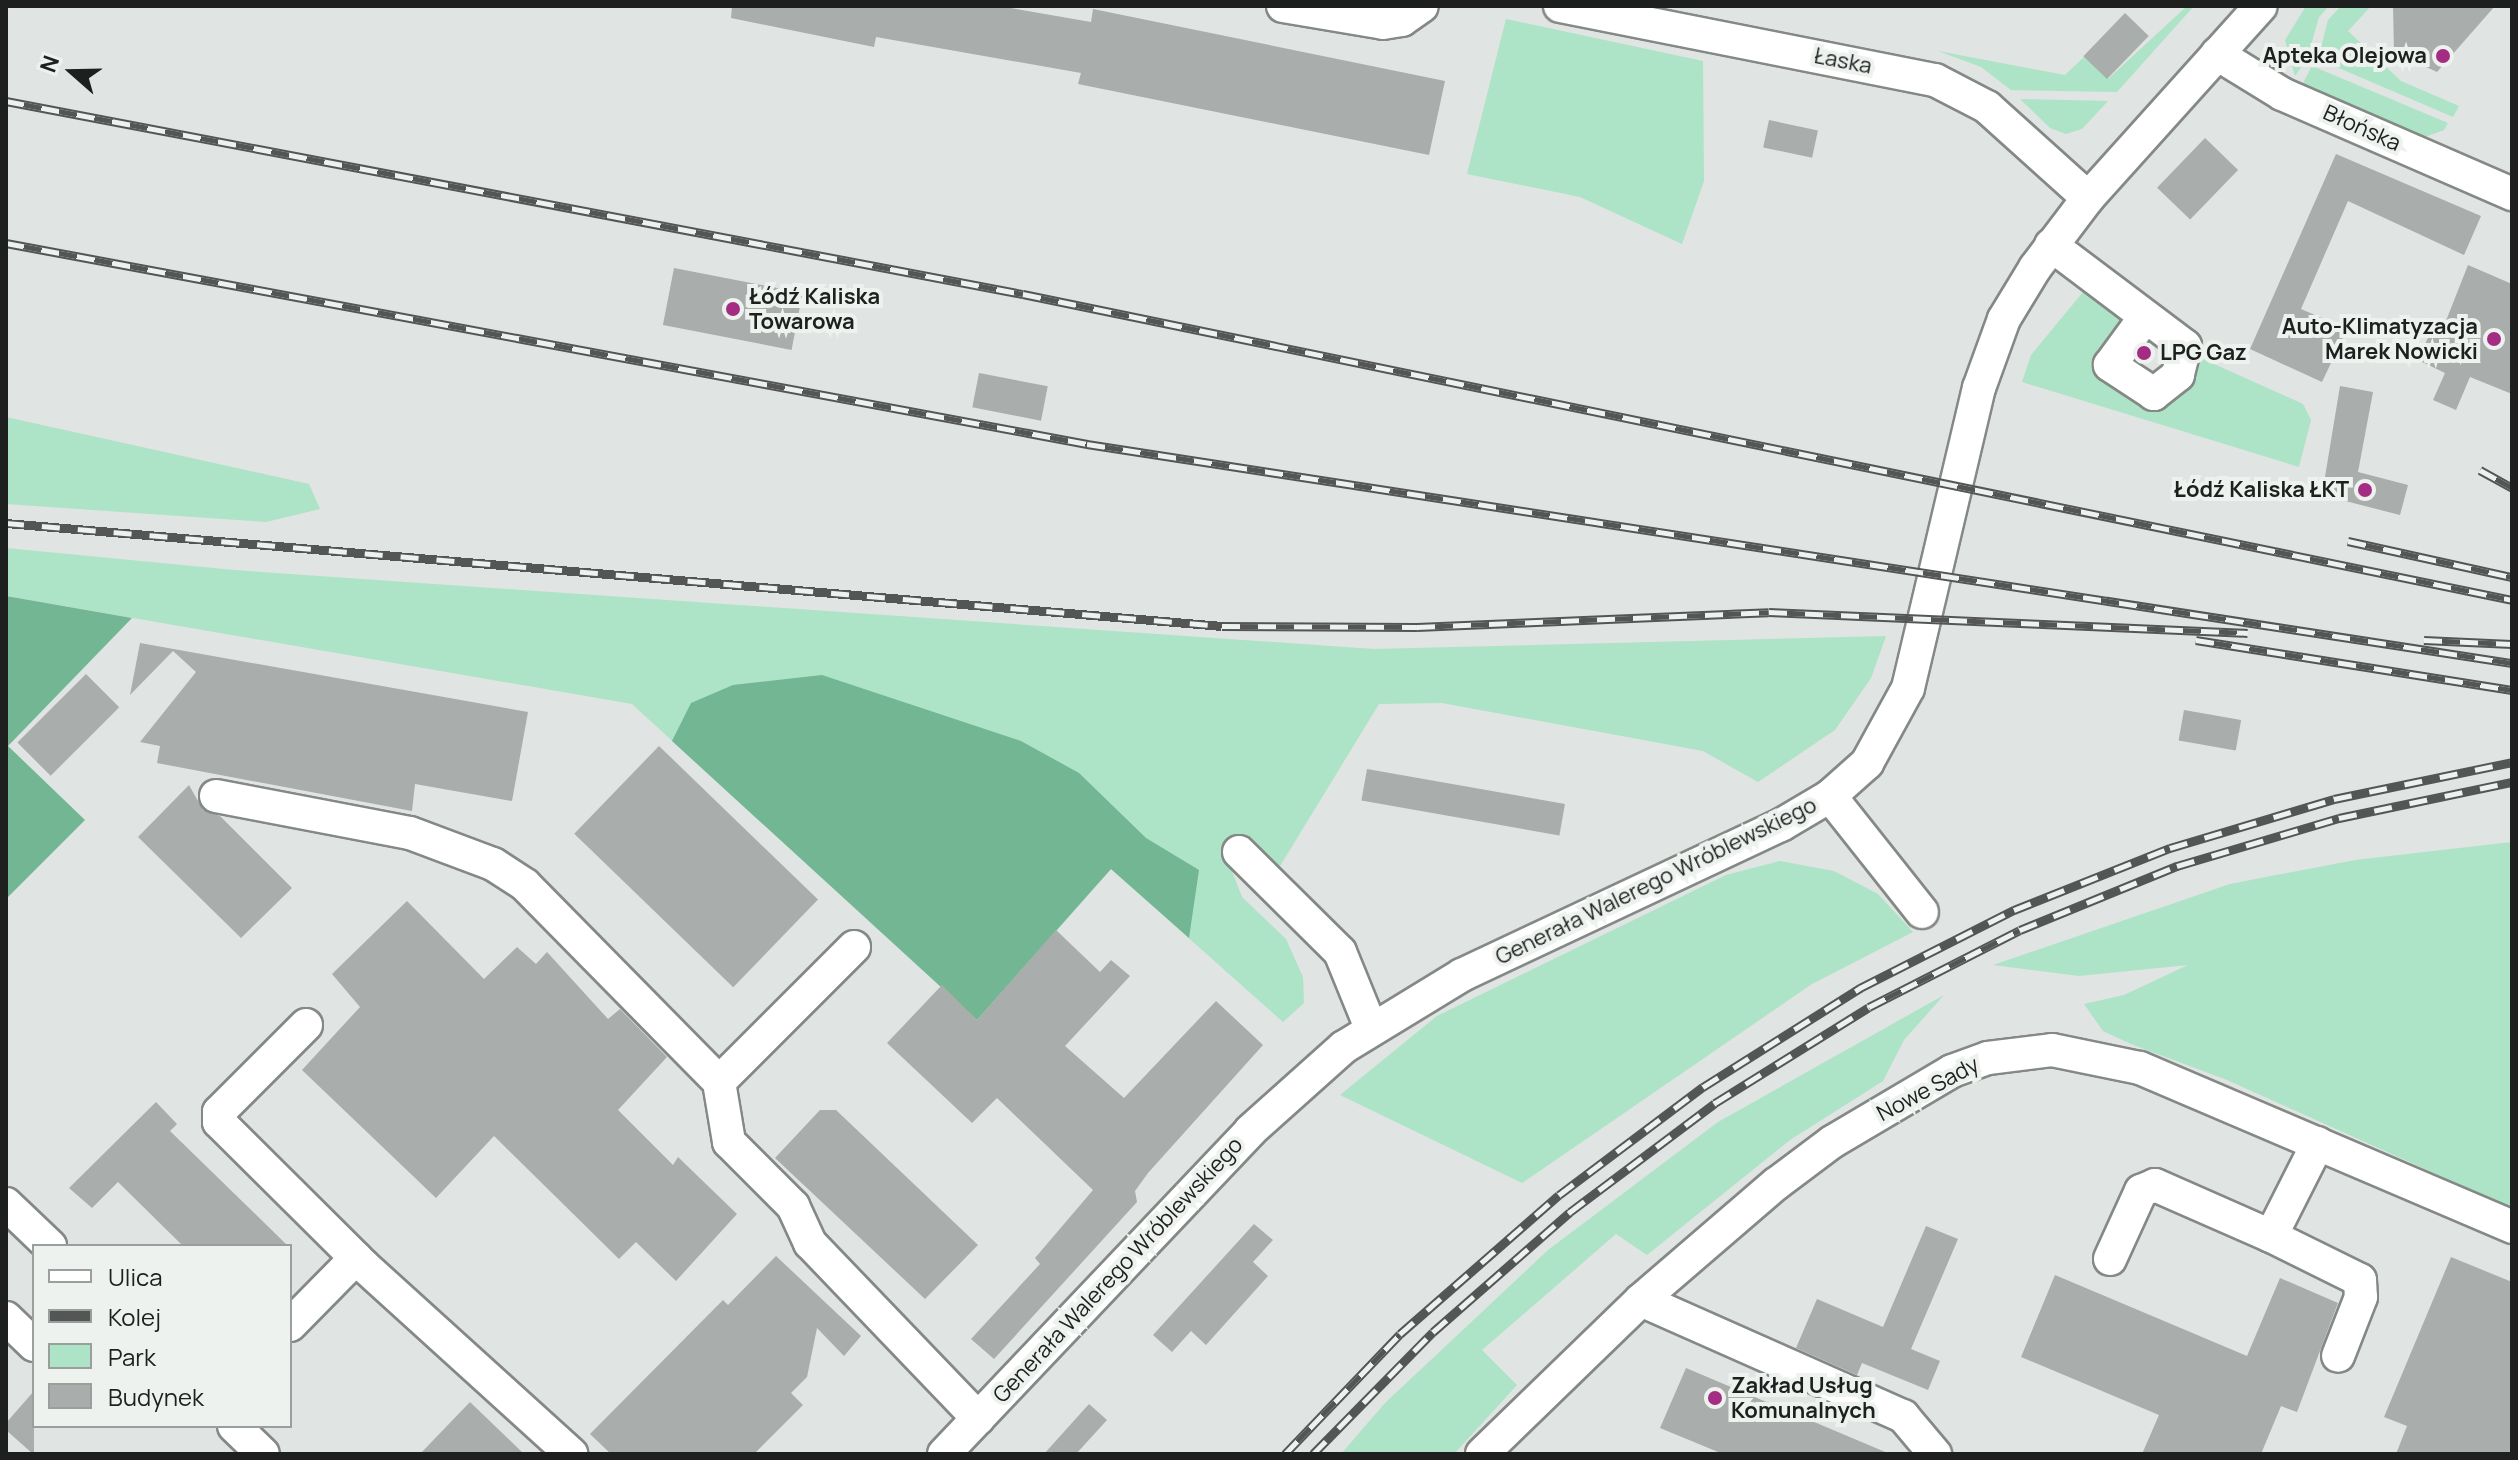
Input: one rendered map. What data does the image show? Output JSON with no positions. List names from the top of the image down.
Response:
{
  "streets": {
    "street": [
      "Łaska",
      "Błońska",
      "Generała Walerego Wróblewskiego",
      "Nowe Sady"
    ]
  },
  "crossings": [
    ["Łaska", "Generała Walerego Wróblewskiego"],
    ["Błońska", "Generała Walerego Wróblewskiego"]
  ],
  "places": [
    "Apteka Olejowa",
    "Łódź Kaliska Towarowa",
    "Auto-Klimatyzacja Marek Nowicki",
    "LPG Gaz",
    "Łódź Kaliska ŁKT",
    "Zakład Usług Komunalnych"
  ],
  "legend": [
    "Ulica",
    "Kolej",
    "Park",
    "Budynek"
  ],
  "north": "left"
}
